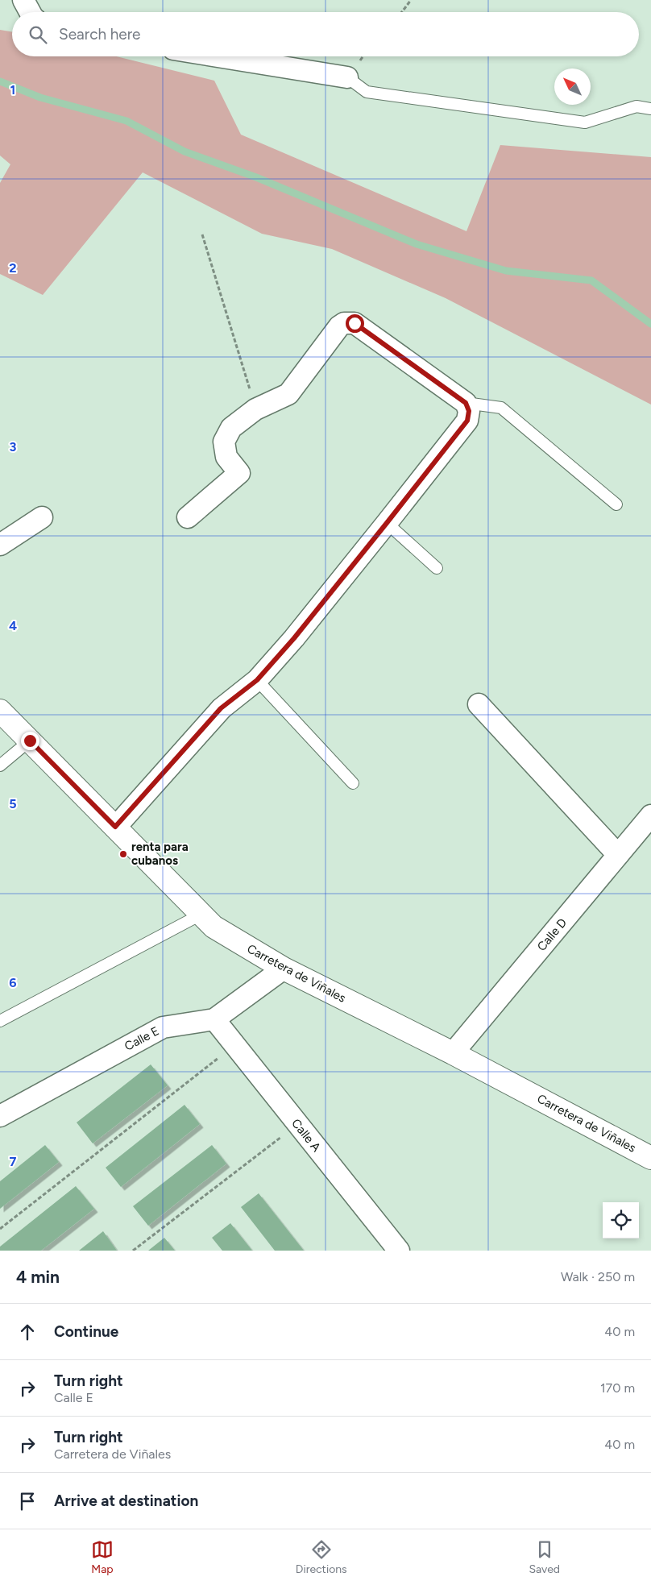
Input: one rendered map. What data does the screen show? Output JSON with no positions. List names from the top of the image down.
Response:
{
  "streets": {
    "main road": ["Carretera de Viñales"],
    "street": ["Calle D", "Calle E", "Calle A"]
  },
  "crossings": [
    ["Calle D", "Carretera de Viñales"],
    ["Carretera de Viñales", "Calle E"],
    ["Calle E", "Calle A"]
  ],
  "places": ["renta para cubanos"],
  "north": "top left",
  "page": {
    "search": "Search here",
    "heading": ["4 min", "Walk · 250 m"],
    "list": [
      ["Continue", "40 m"],
      ["Turn right", "Calle E", "170 m"],
      ["Turn right", "Carretera de Viñales", "40 m"],
      "Arrive at destination"
    ],
    "nav": ["Map", "Directions", "Saved"]
  },
  "grid": {
    "rows": [
      "1",
      "2",
      "3",
      "4",
      "5",
      "6",
      "7"
    ]
  }
}
